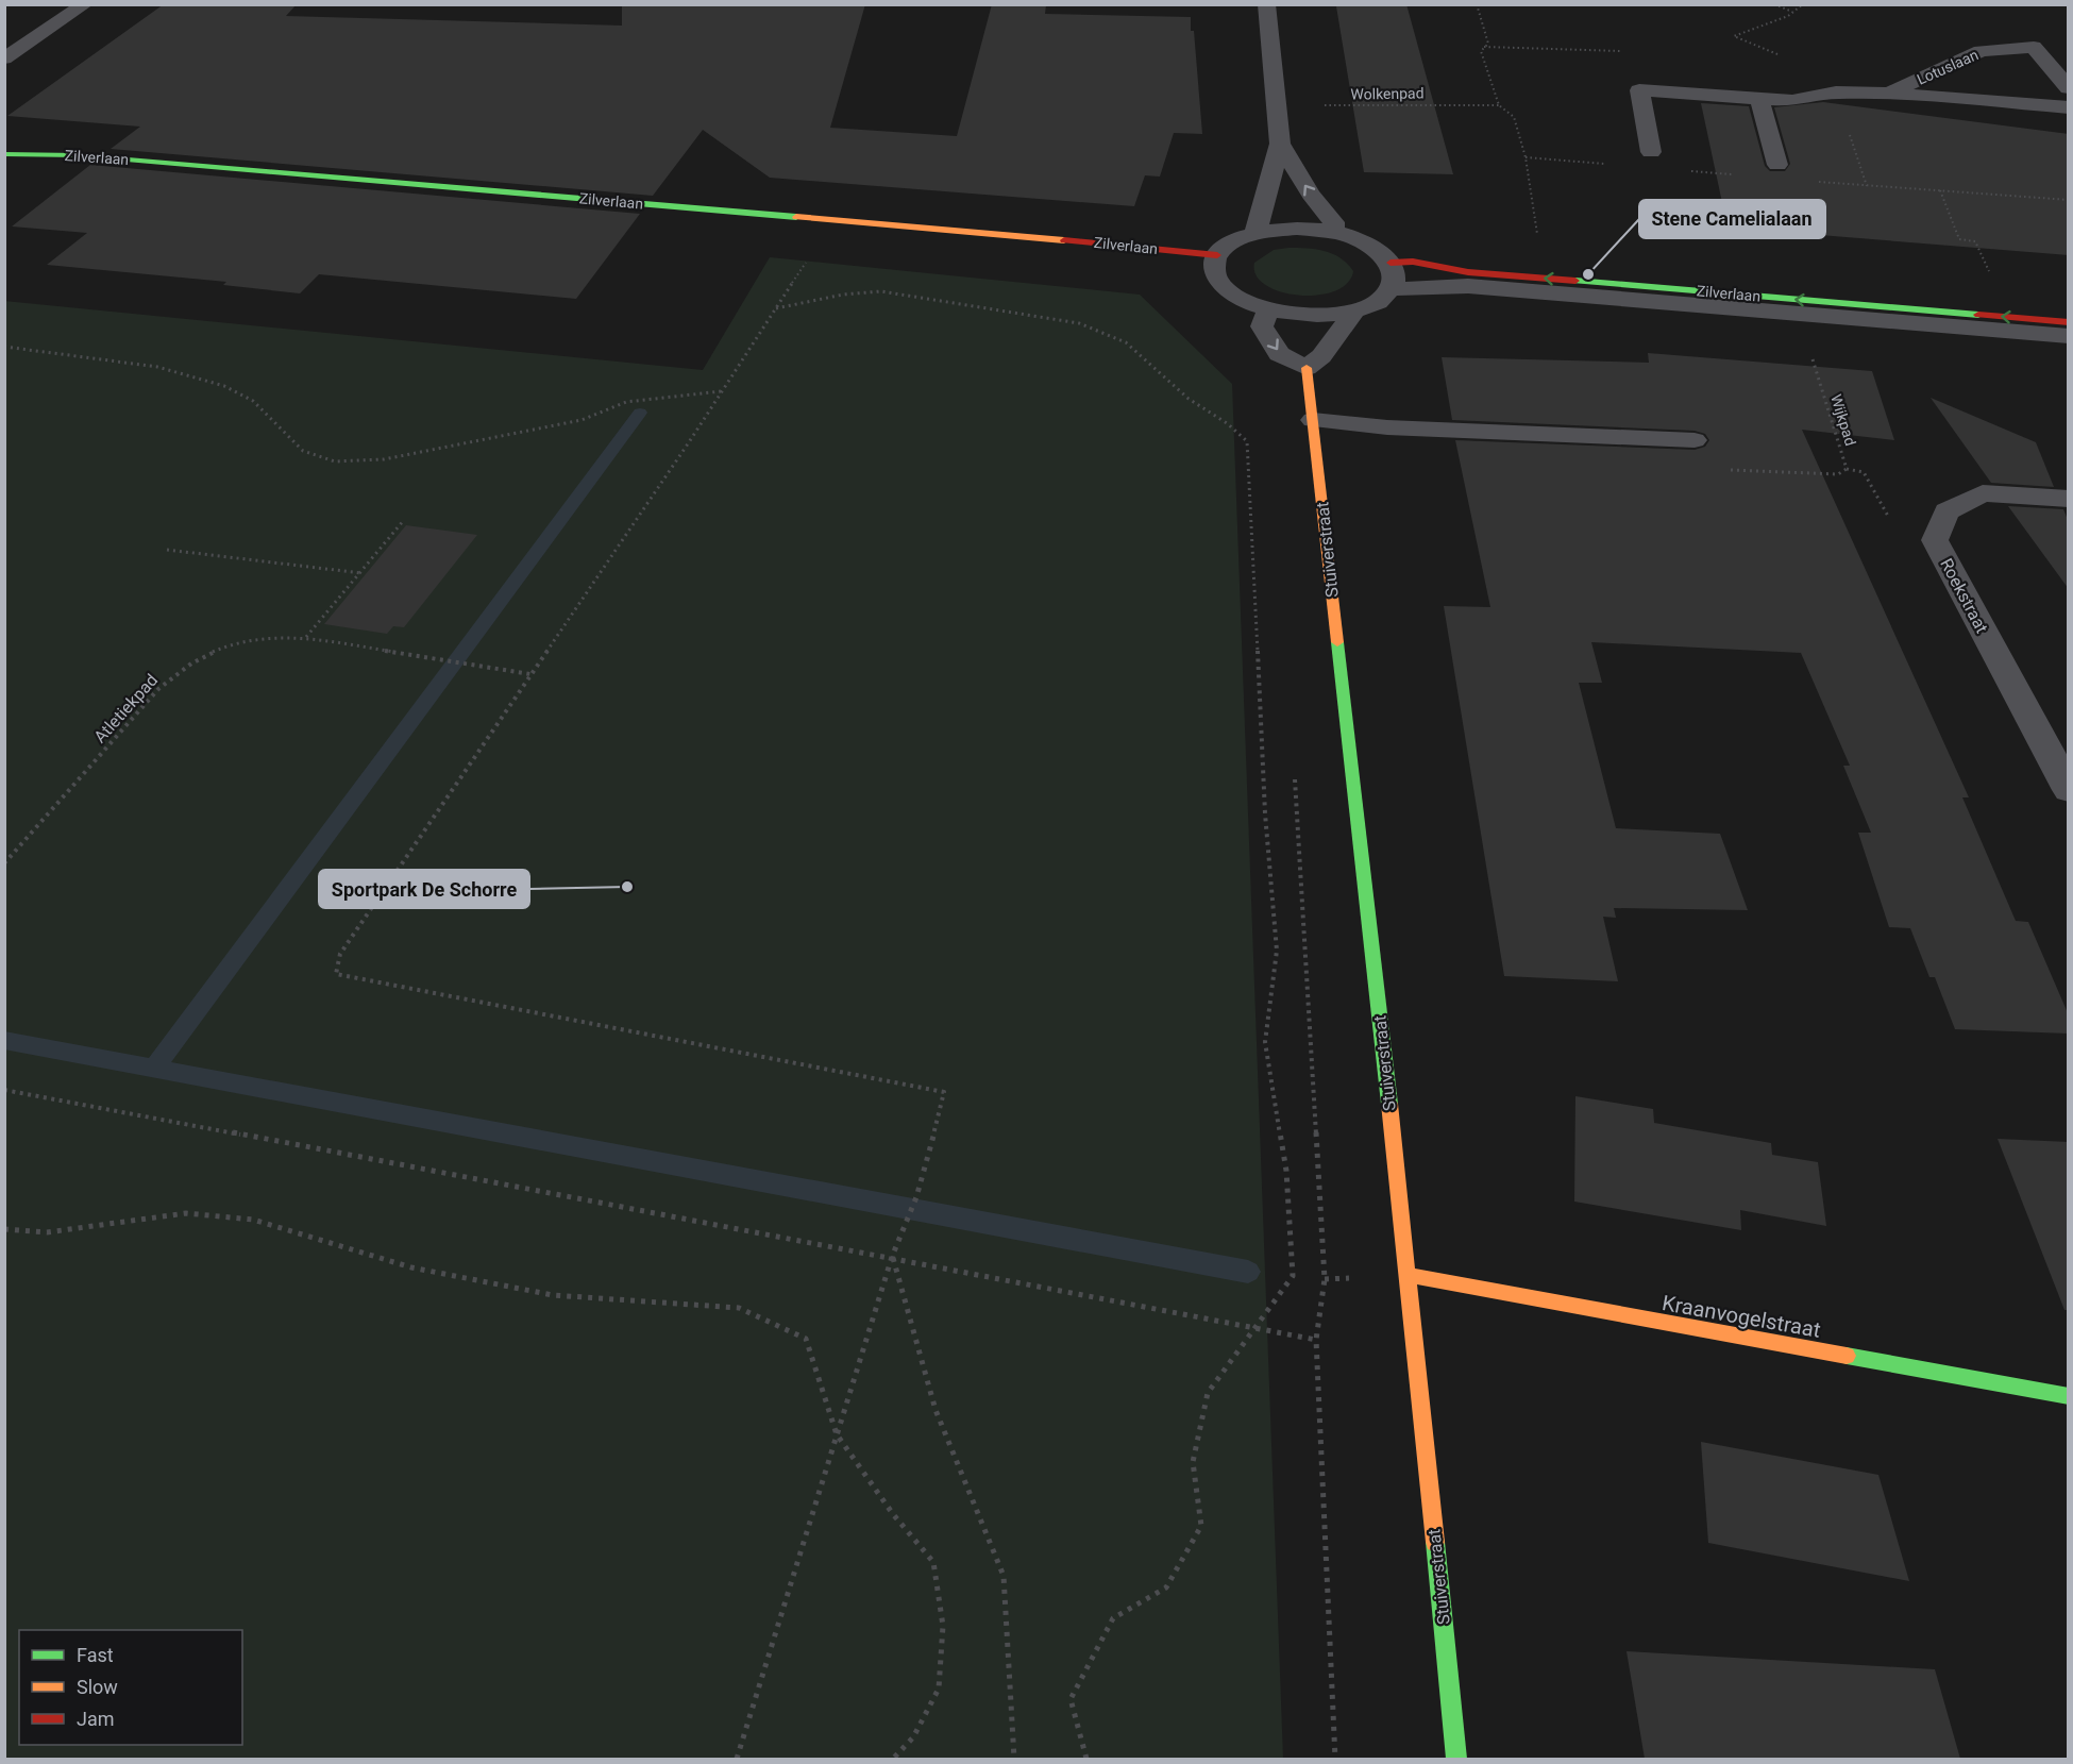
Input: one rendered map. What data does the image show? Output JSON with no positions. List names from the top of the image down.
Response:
{
  "streets": {
    "street": [
      "Lotuslaan",
      "Zilverlaan",
      "Stuiverstraat",
      "Roekstraat",
      "Kraanvogelstraat"
    ],
    "path": ["Wolkenpad", "Wijkpad", "Atletiekpad"]
  },
  "crossings": [
    ["Wijkpad", "Roekstraat"],
    ["Stuiverstraat", "Kraanvogelstraat"]
  ],
  "places": ["Stene Camelialaan", "Sportpark De Schorre"],
  "legend": ["Fast", "Slow", "Jam"]
}
